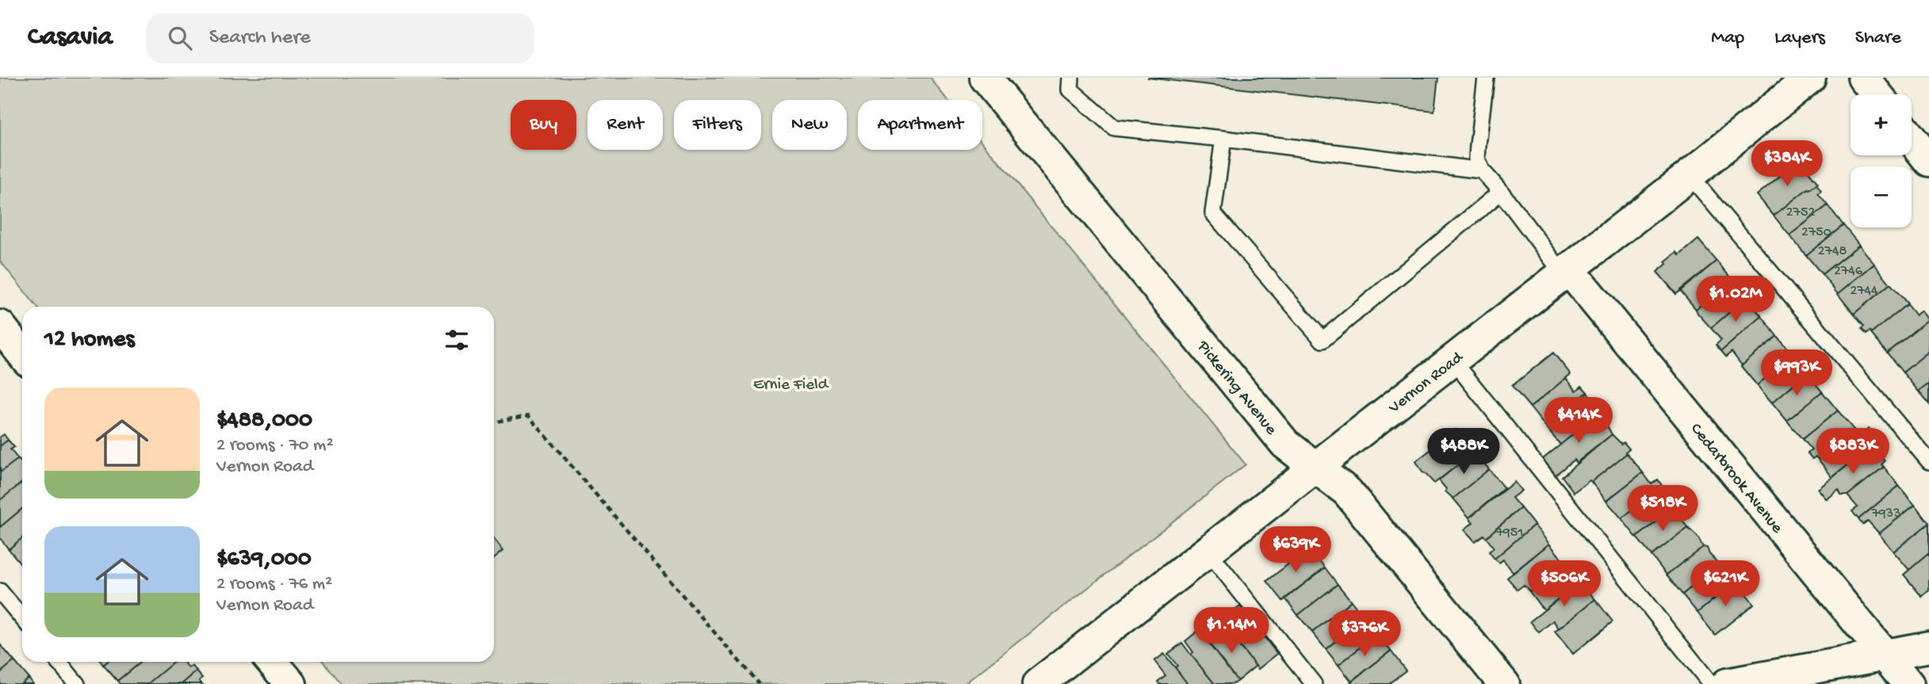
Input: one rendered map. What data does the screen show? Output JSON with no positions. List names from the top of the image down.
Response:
{
  "streets": {
    "street": ["Vernon Road", "Pickering Avenue", "Cedarbrook Avenue"]
  },
  "crossings": [
    ["Vernon Road", "Pickering Avenue"],
    ["Vernon Road", "Cedarbrook Avenue"]
  ],
  "parks": ["Ernie Field"],
  "house_numbers": [
    "2752",
    "2750",
    "2748",
    "2746",
    "2744",
    "7933",
    "7951"
  ],
  "page": {
    "header": "Casavia",
    "search": "Search here",
    "nav": ["Map", "Layers", "Share"],
    "map_buttons": ["+", "−"],
    "chip": [
      "Buy",
      "Rent",
      "Filters",
      "New",
      "Apartment"
    ],
    "price": [
      "$384K",
      "$1.02M",
      "$993K",
      "$414K",
      "$488K",
      "$883K",
      "$518K",
      "$639K",
      "$506K",
      "$621K",
      "$1.14M",
      "$376K"
    ],
    "heading": "12 homes",
    "list": [
      {
        "name": "$488,000",
        "note": "2 rooms · 70 m² · Vernon Road"
      },
      {
        "name": "$639,000",
        "note": "2 rooms · 76 m² · Vernon Road"
      }
    ]
  }
}
